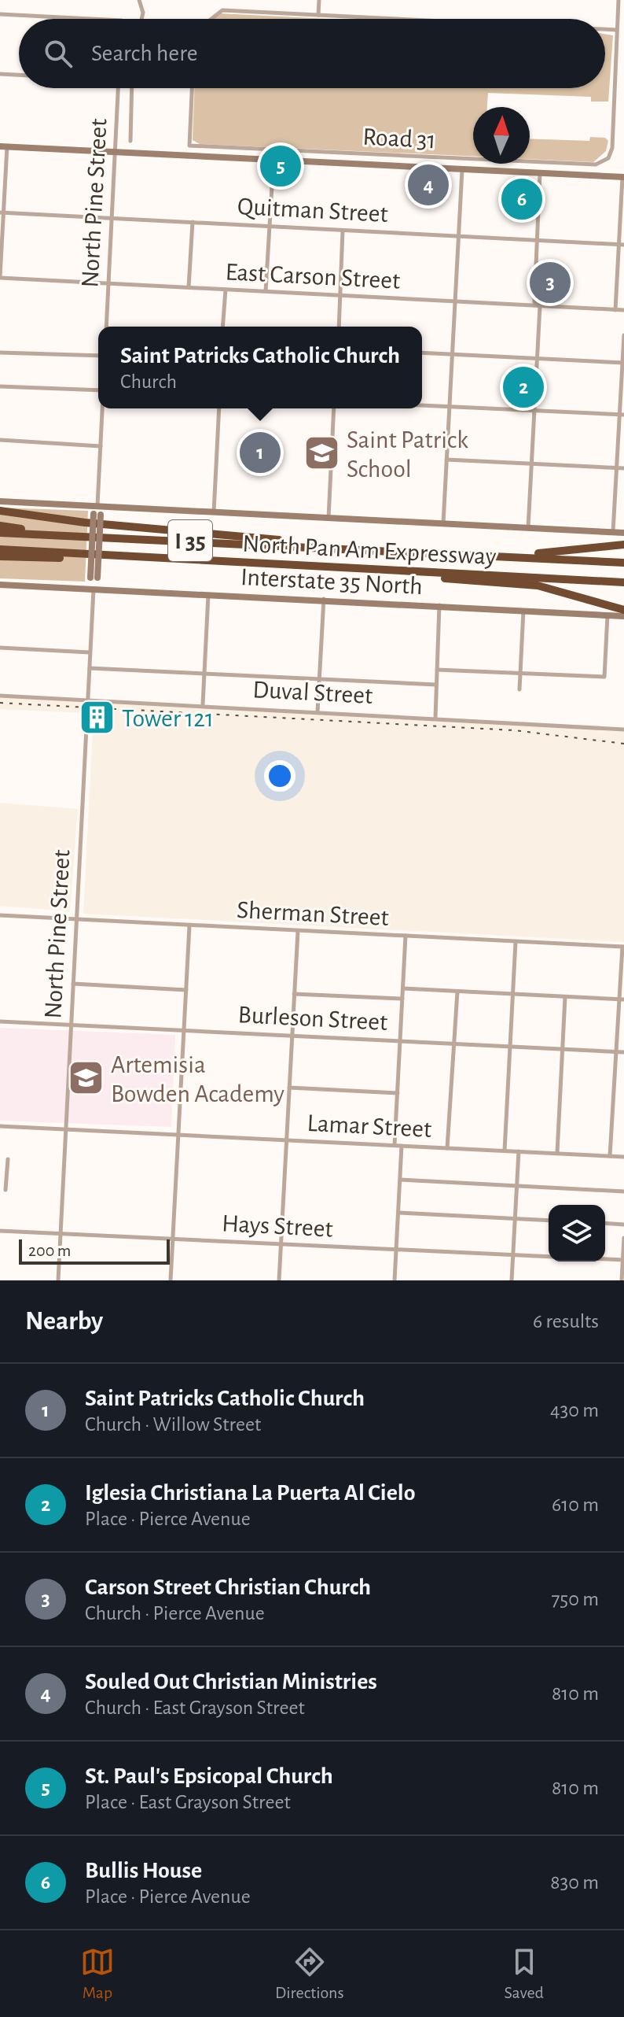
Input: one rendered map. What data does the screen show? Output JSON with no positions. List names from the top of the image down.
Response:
{
  "streets": {
    "highway": ["I 35", "North Pan Am Expressway"],
    "main road": ["North Pine Street", "Interstate 35 North"],
    "street": [
      "Road 31",
      "Quitman Street",
      "East Carson Street",
      "Duval Street",
      "Sherman Street",
      "Burleson Street",
      "Lamar Street",
      "Hays Street"
    ]
  },
  "crossings": [
    ["North Pine Street", "Quitman Street"],
    ["North Pine Street", "East Carson Street"],
    ["North Pine Street", "Interstate 35 North"],
    ["North Pine Street", "Duval Street"],
    ["North Pine Street", "Sherman Street"],
    ["North Pine Street", "Burleson Street"],
    ["North Pine Street", "Lamar Street"],
    ["North Pine Street", "Hays Street"]
  ],
  "places": {
    "school or university": ["Saint Patrick School", "Artemisia Bowden Academy"],
    "building": ["Tower 121"]
  },
  "scale_bar": "200 m",
  "north": "top",
  "page": {
    "search": "Search here",
    "pins": [
      "5",
      "4",
      "6",
      "3",
      "2",
      "1"
    ],
    "popup": ["Saint Patricks Catholic Church", "Church"],
    "scale": "200 m",
    "heading": ["Nearby", "6 results"],
    "list": [
      {
        "mark": "1",
        "name": "Saint Patricks Catholic Church",
        "note": "Church · Willow Street",
        "value": "430 m"
      },
      {
        "mark": "2",
        "name": "Iglesia Christiana La Puerta Al Cielo",
        "note": "Place · Pierce Avenue",
        "value": "610 m"
      },
      {
        "mark": "3",
        "name": "Carson Street Christian Church",
        "note": "Church · Pierce Avenue",
        "value": "750 m"
      },
      {
        "mark": "4",
        "name": "Souled Out Christian Ministries",
        "note": "Church · East Grayson Street",
        "value": "810 m"
      },
      {
        "mark": "5",
        "name": "St. Paul's Epsicopal Church",
        "note": "Place · East Grayson Street",
        "value": "810 m"
      },
      {
        "mark": "6",
        "name": "Bullis House",
        "note": "Place · Pierce Avenue",
        "value": "830 m"
      }
    ],
    "nav": ["Map", "Directions", "Saved"]
  }
}
